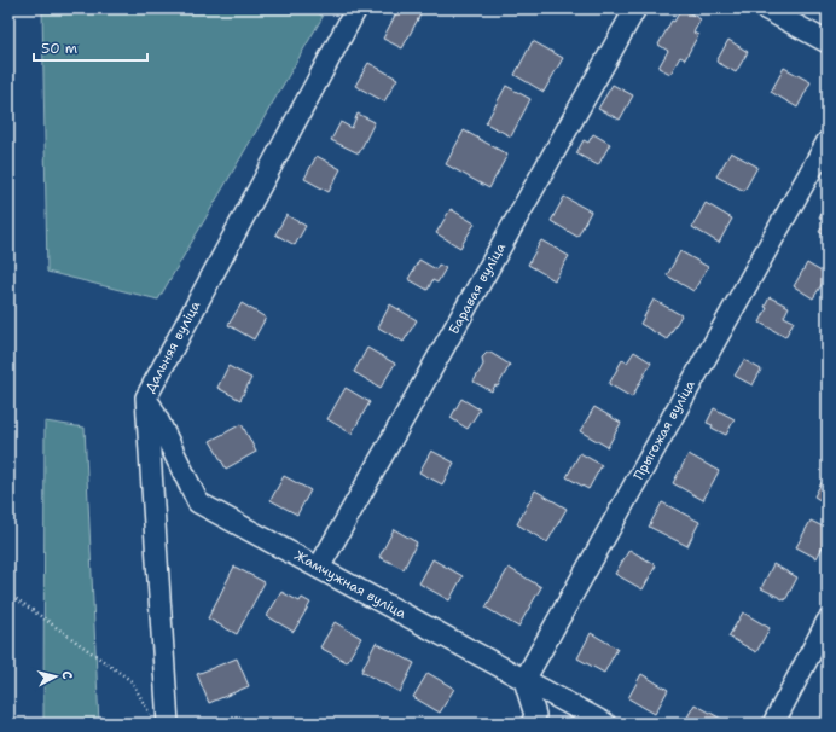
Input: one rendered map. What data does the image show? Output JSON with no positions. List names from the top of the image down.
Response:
{
  "streets": {
    "street": [
      "Баравая вуліца",
      "Дальняя вуліца",
      "Прыгожая вуліца",
      "Жамчужная вуліца"
    ]
  },
  "crossings": [
    ["Баравая вуліца", "Жамчужная вуліца"],
    ["Дальняя вуліца", "Жамчужная вуліца"],
    ["Прыгожая вуліца", "Жамчужная вуліца"]
  ],
  "scale_bar": "50 m",
  "north": "right"
}
